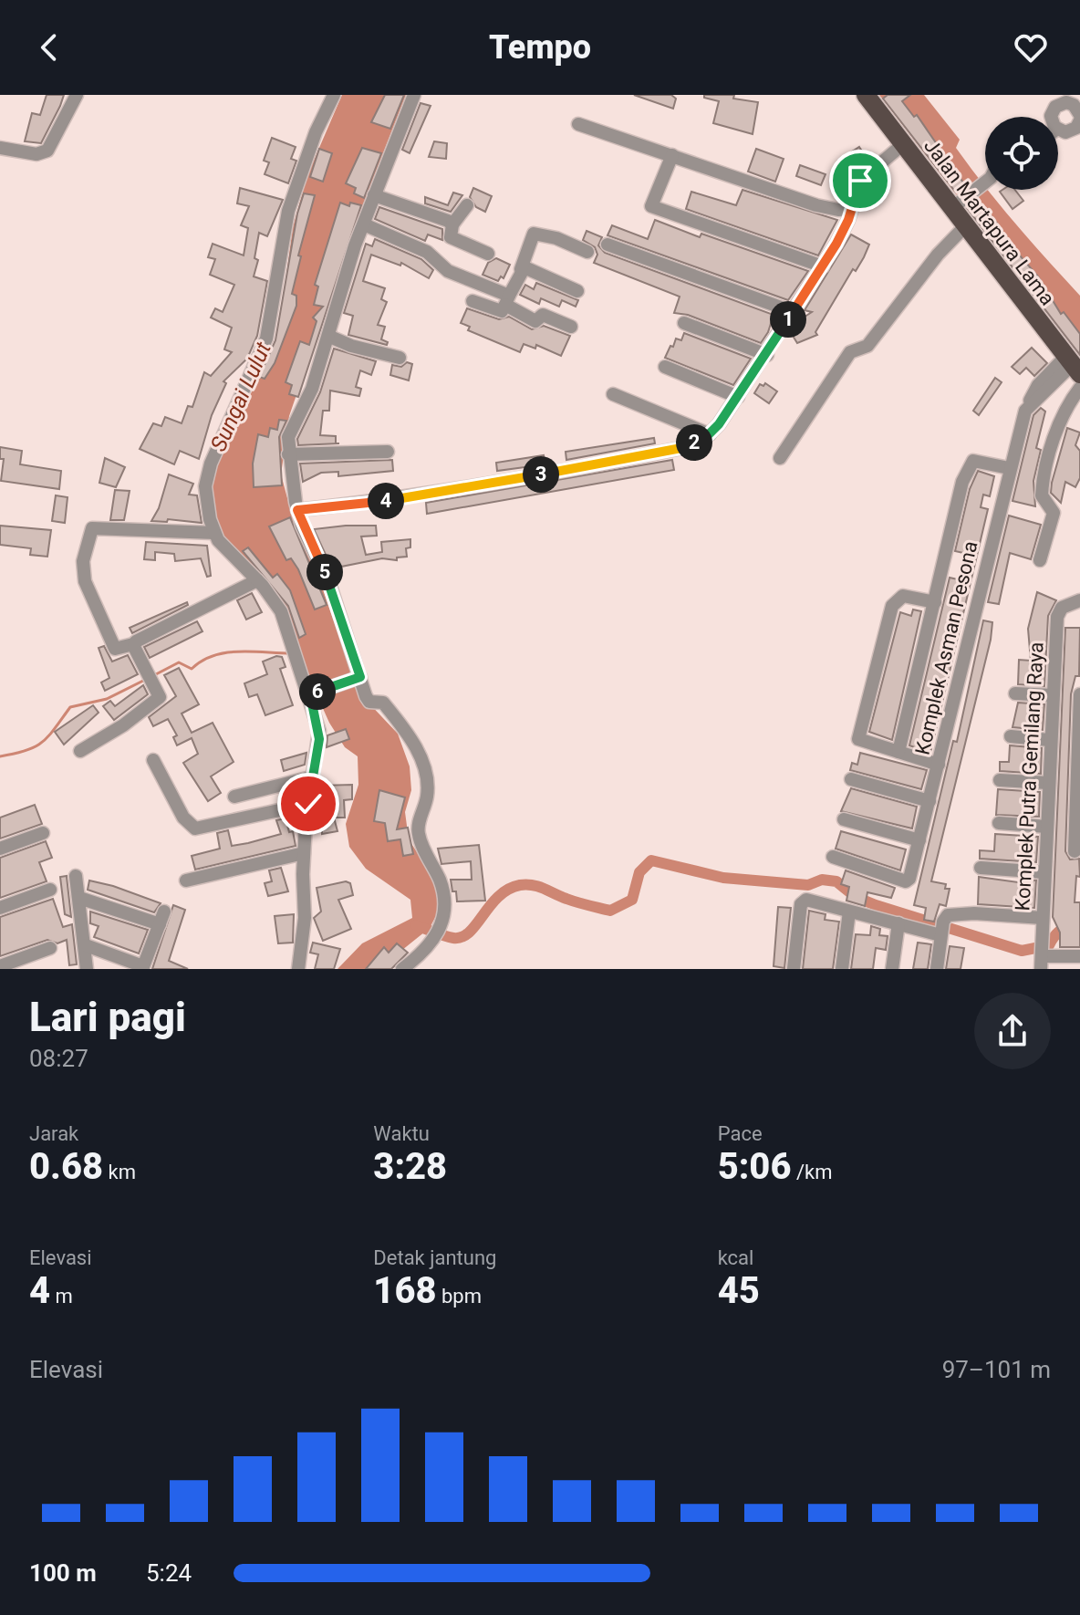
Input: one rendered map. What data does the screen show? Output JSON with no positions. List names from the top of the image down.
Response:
{
  "streets": {
    "main road": ["Jalan Martapura Lama"],
    "street": ["Komplek Asman Pesona", "Komplek Putra Gemilang Raya"]
  },
  "crossings": [
    ["Jalan Martapura Lama", "Komplek Asman Pesona"]
  ],
  "water": ["Sungai Lulut"],
  "page": {
    "header": "Tempo",
    "pins": [
      "1",
      "2",
      "3",
      "4",
      "5",
      "6"
    ],
    "heading": ["Lari pagi", "08:27"],
    "stats": [
      ["Jarak", "0.68 km"],
      ["Waktu", "3:28"],
      ["Pace", "5:06 /km"],
      ["Elevasi", "4 m"],
      ["Detak jantung", "168 bpm"],
      ["kcal", "45"]
    ],
    "chart": ["Elevasi", "97–101 m"],
    "list": [
      {
        "name": "100 m",
        "note": "5:24"
      }
    ]
  }
}
